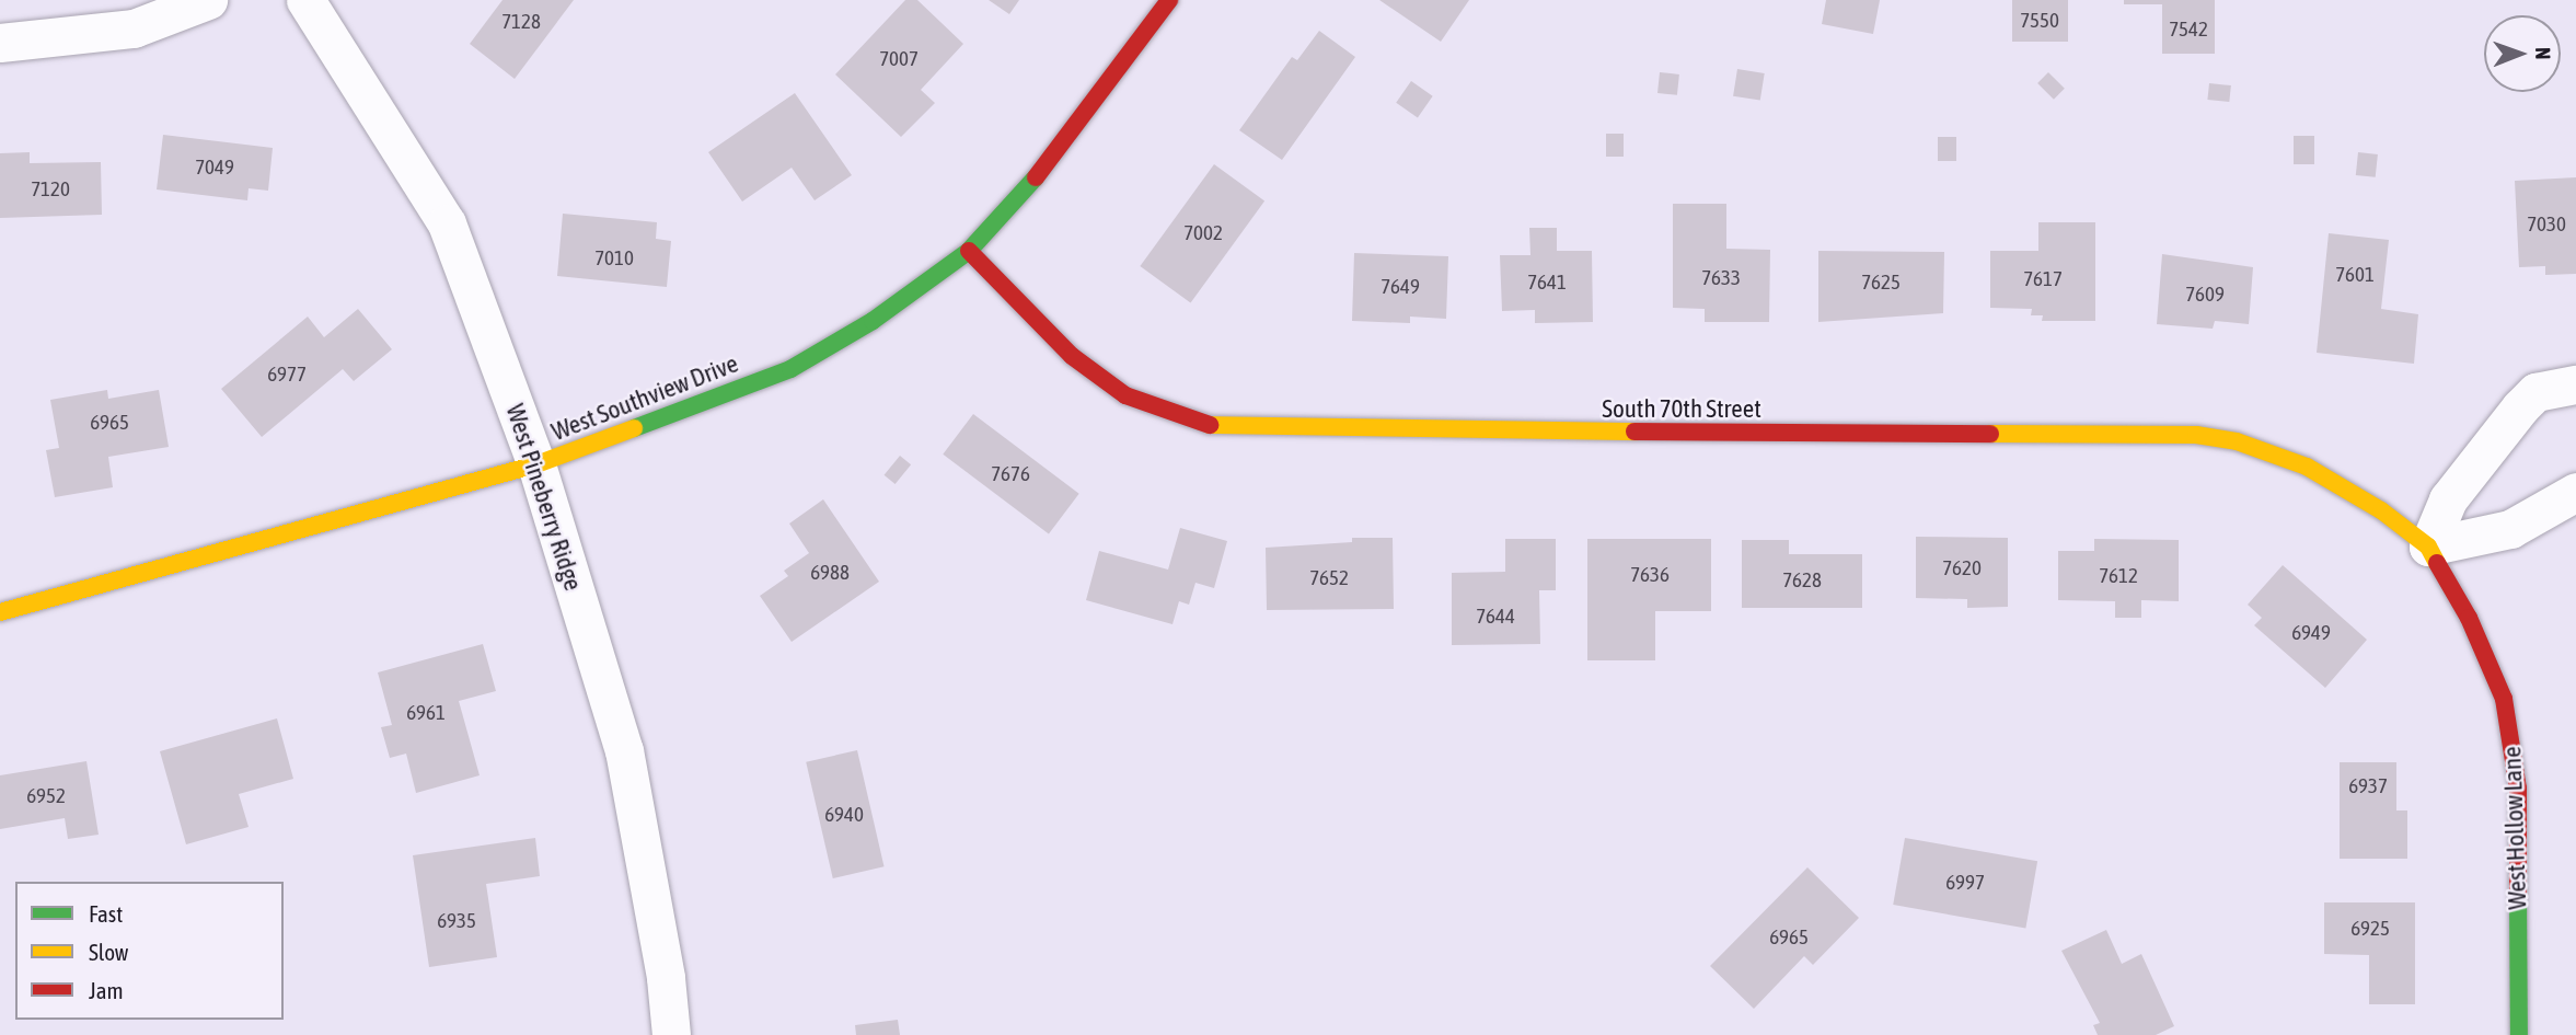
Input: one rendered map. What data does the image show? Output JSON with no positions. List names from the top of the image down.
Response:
{
  "streets": {
    "street": [
      "West Southview Drive",
      "South 70th Street",
      "West Pineberry Ridge",
      "West Hollow Lane"
    ]
  },
  "crossings": [
    ["West Southview Drive", "South 70th Street"],
    ["West Southview Drive", "West Pineberry Ridge"],
    ["South 70th Street", "West Hollow Lane"]
  ],
  "house_numbers": [
    "7550",
    "7128",
    "7542",
    "7007",
    "7049",
    "7120",
    "7030",
    "7002",
    "7010",
    "7601",
    "7633",
    "7617",
    "7641",
    "7625",
    "7649",
    "7609",
    "6977",
    "6965",
    "7676",
    "7620",
    "6988",
    "7636",
    "7612",
    "7652",
    "7628",
    "7644",
    "6949",
    "6961",
    "6937",
    "6952",
    "6940",
    "6997",
    "6935",
    "6925",
    "6965"
  ],
  "legend": ["Fast", "Slow", "Jam"],
  "north": "right"
}
